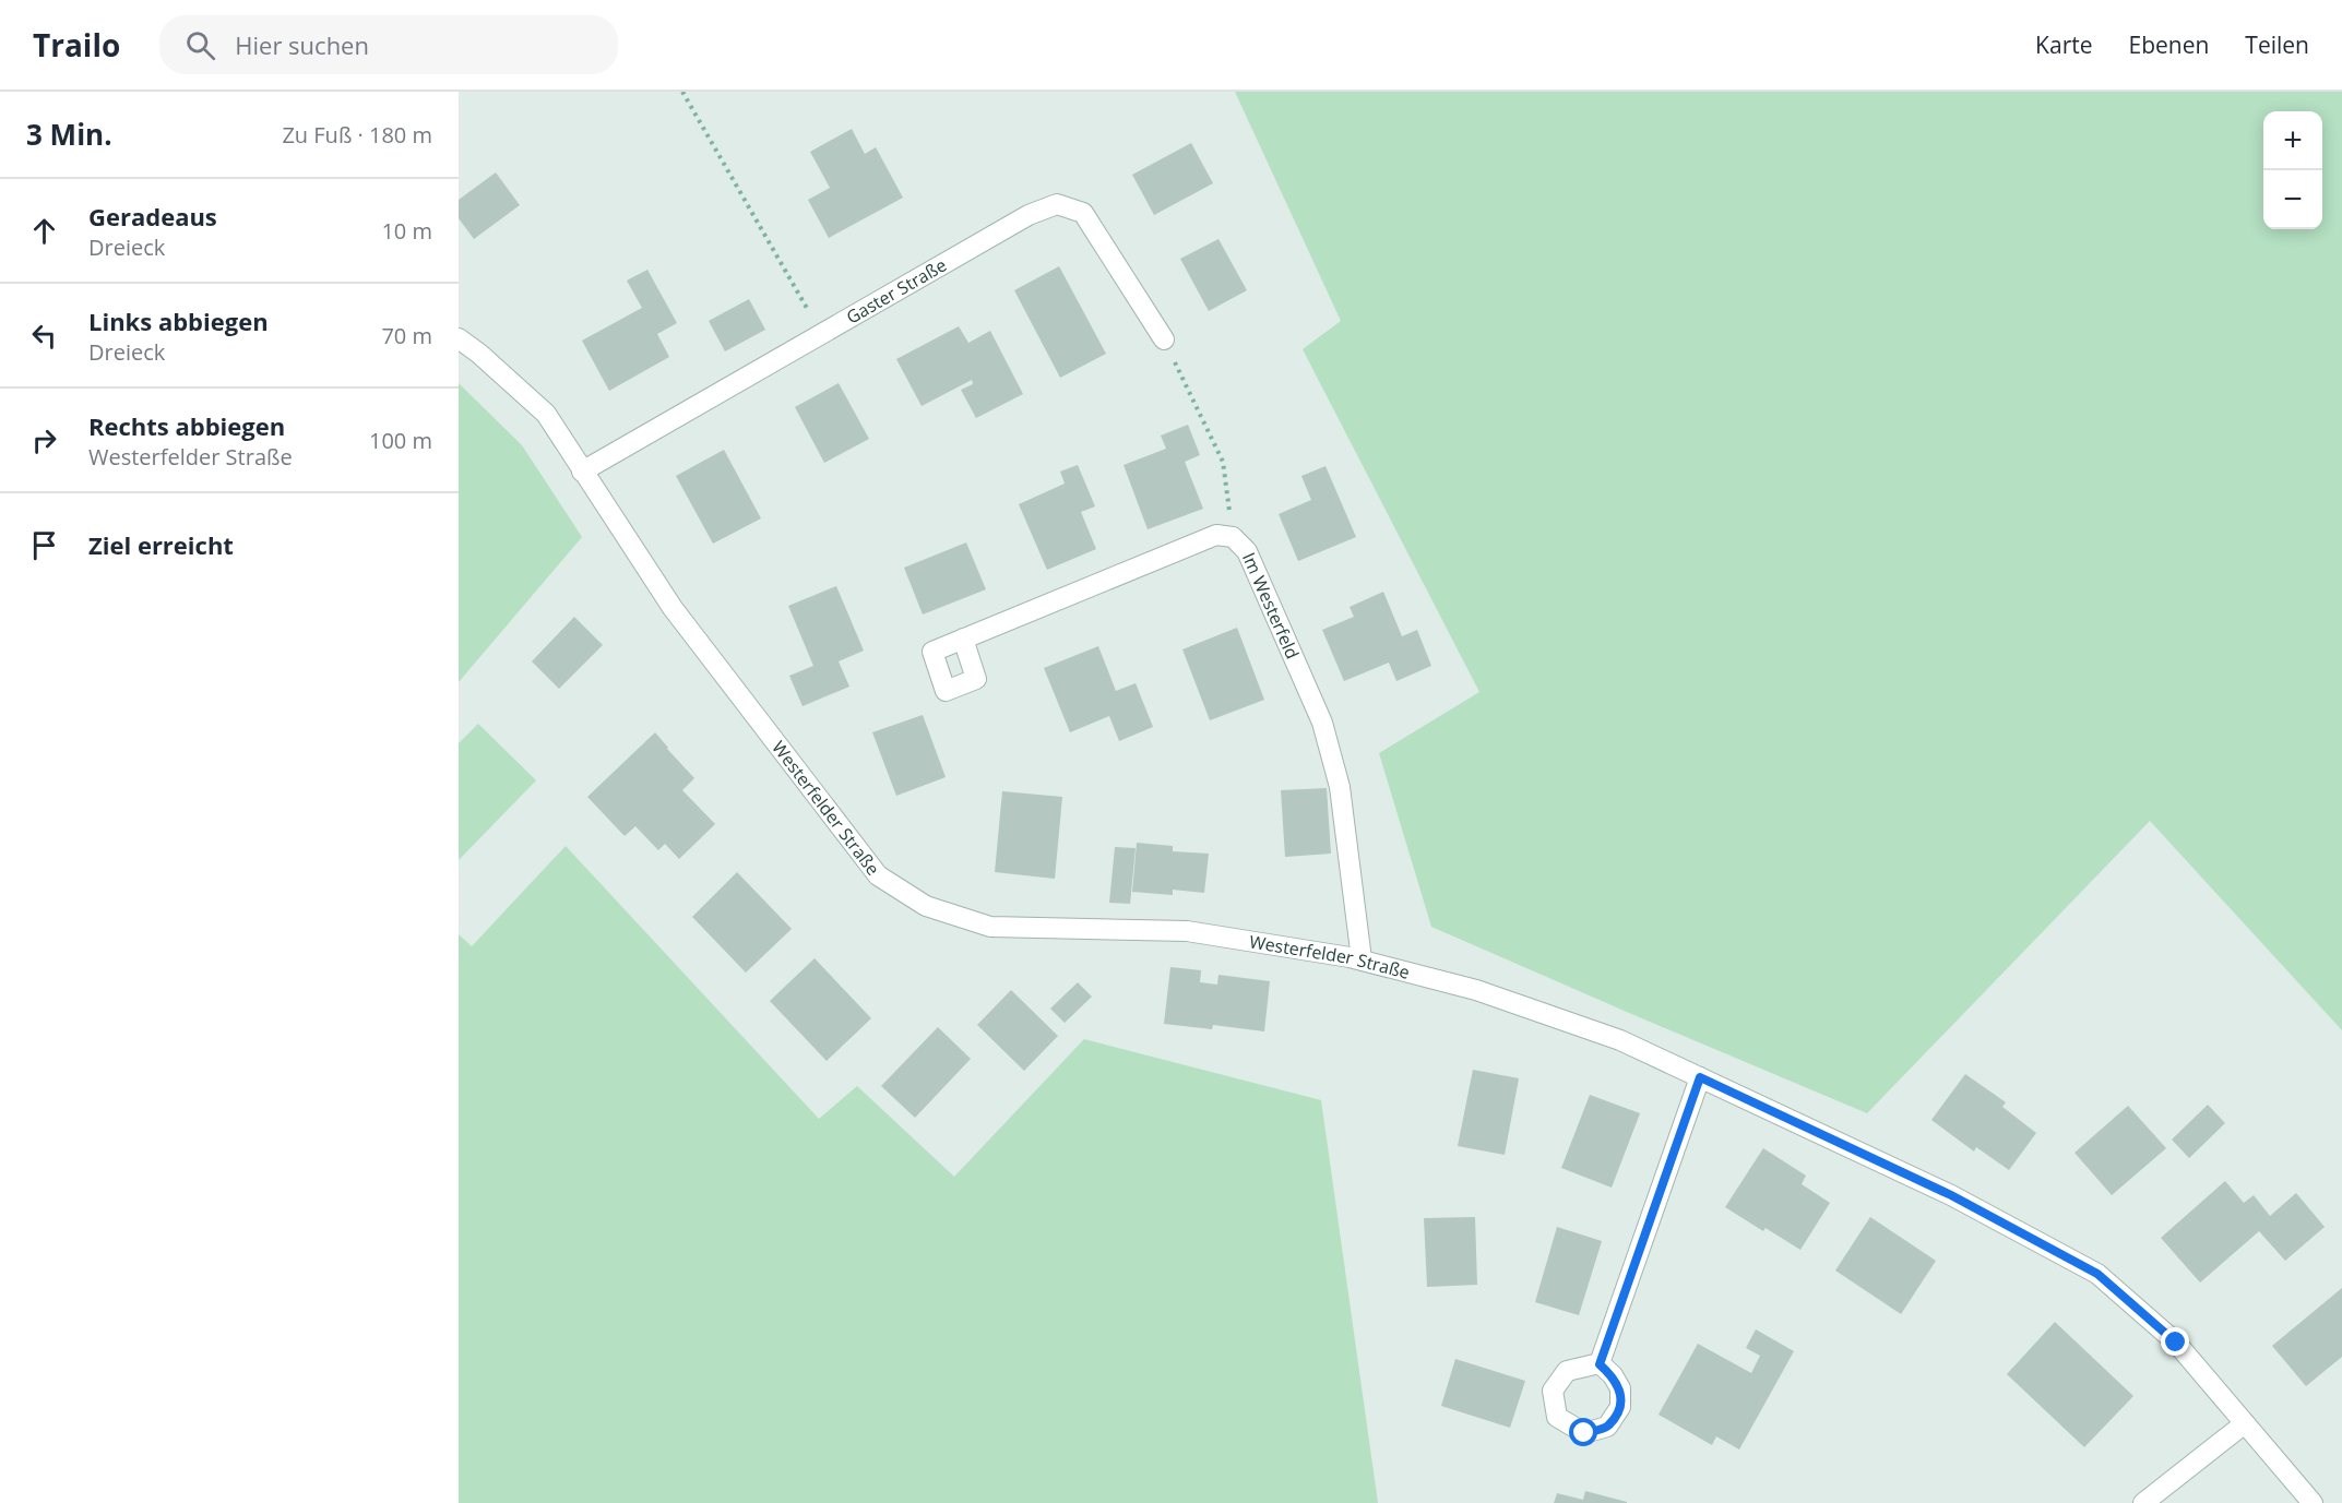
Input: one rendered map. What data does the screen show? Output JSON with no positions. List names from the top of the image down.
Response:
{
  "streets": {
    "street": ["Gaster Straße", "Im Westerfeld", "Westerfelder Straße"]
  },
  "crossings": [
    ["Gaster Straße", "Westerfelder Straße"],
    ["Im Westerfeld", "Westerfelder Straße"]
  ],
  "page": {
    "header": "Trailo",
    "search": "Hier suchen",
    "nav": ["Karte", "Ebenen", "Teilen"],
    "heading": ["3 Min.", "Zu Fuß · 180 m"],
    "map_buttons": ["+", "−"],
    "list": [
      ["Geradeaus", "Dreieck", "10 m"],
      ["Links abbiegen", "Dreieck", "70 m"],
      ["Rechts abbiegen", "Westerfelder Straße", "100 m"],
      "Ziel erreicht"
    ]
  }
}
